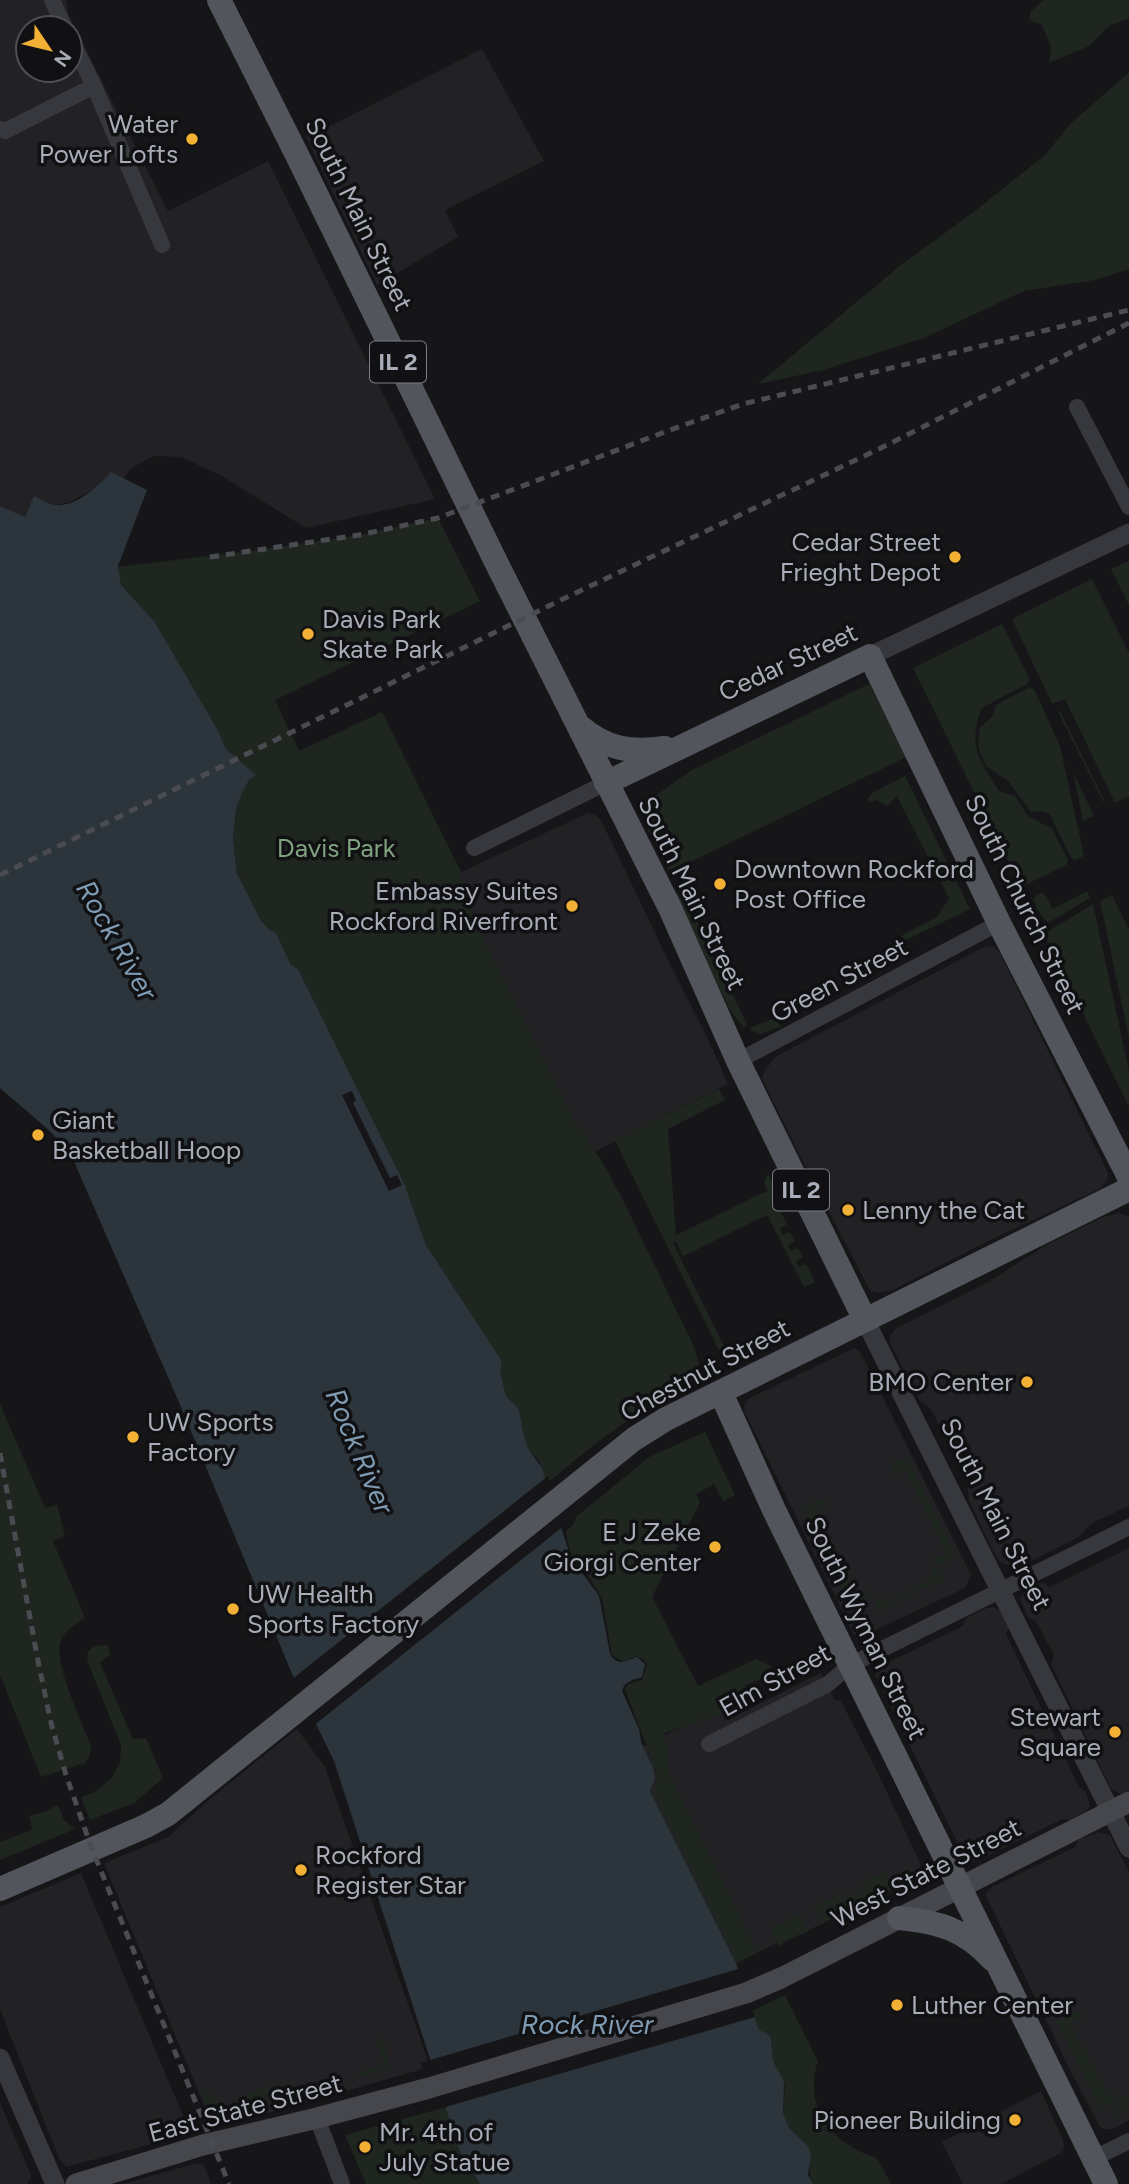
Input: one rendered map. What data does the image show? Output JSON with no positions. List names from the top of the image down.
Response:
{
  "streets": {
    "main road": [
      "South Main Street",
      "IL 2",
      "Cedar Street",
      "South Church Street",
      "Chestnut Street",
      "South Wyman Street",
      "West State Street",
      "East State Street"
    ],
    "street": ["Green Street", "Elm Street"]
  },
  "crossings": [
    ["South Main Street", "IL 2"],
    ["South Main Street", "Cedar Street"],
    ["South Main Street", "Green Street"],
    ["South Main Street", "Chestnut Street"],
    ["South Main Street", "Elm Street"],
    ["South Main Street", "West State Street"],
    ["IL 2", "Cedar Street"],
    ["Cedar Street", "South Church Street"],
    ["South Church Street", "Green Street"],
    ["Chestnut Street", "South Wyman Street"],
    ["South Wyman Street", "Elm Street"],
    ["South Wyman Street", "West State Street"],
    ["West State Street", "East State Street"]
  ],
  "water": ["Rock River"],
  "parks": ["Davis Park"],
  "places": [
    "Water Power Lofts",
    "Cedar Street Frieght Depot",
    "Davis Park Skate Park",
    "Downtown Rockford Post Office",
    "Embassy Suites Rockford Riverfront",
    "Giant Basketball Hoop",
    "Lenny the Cat",
    "BMO Center",
    "UW Sports Factory",
    "E J Zeke Giorgi Center",
    "UW Health Sports Factory",
    "Stewart Square",
    "Rockford Register Star",
    "Luther Center",
    "Pioneer Building",
    "Mr. 4th of July Statue"
  ],
  "north": "bottom right"
}
